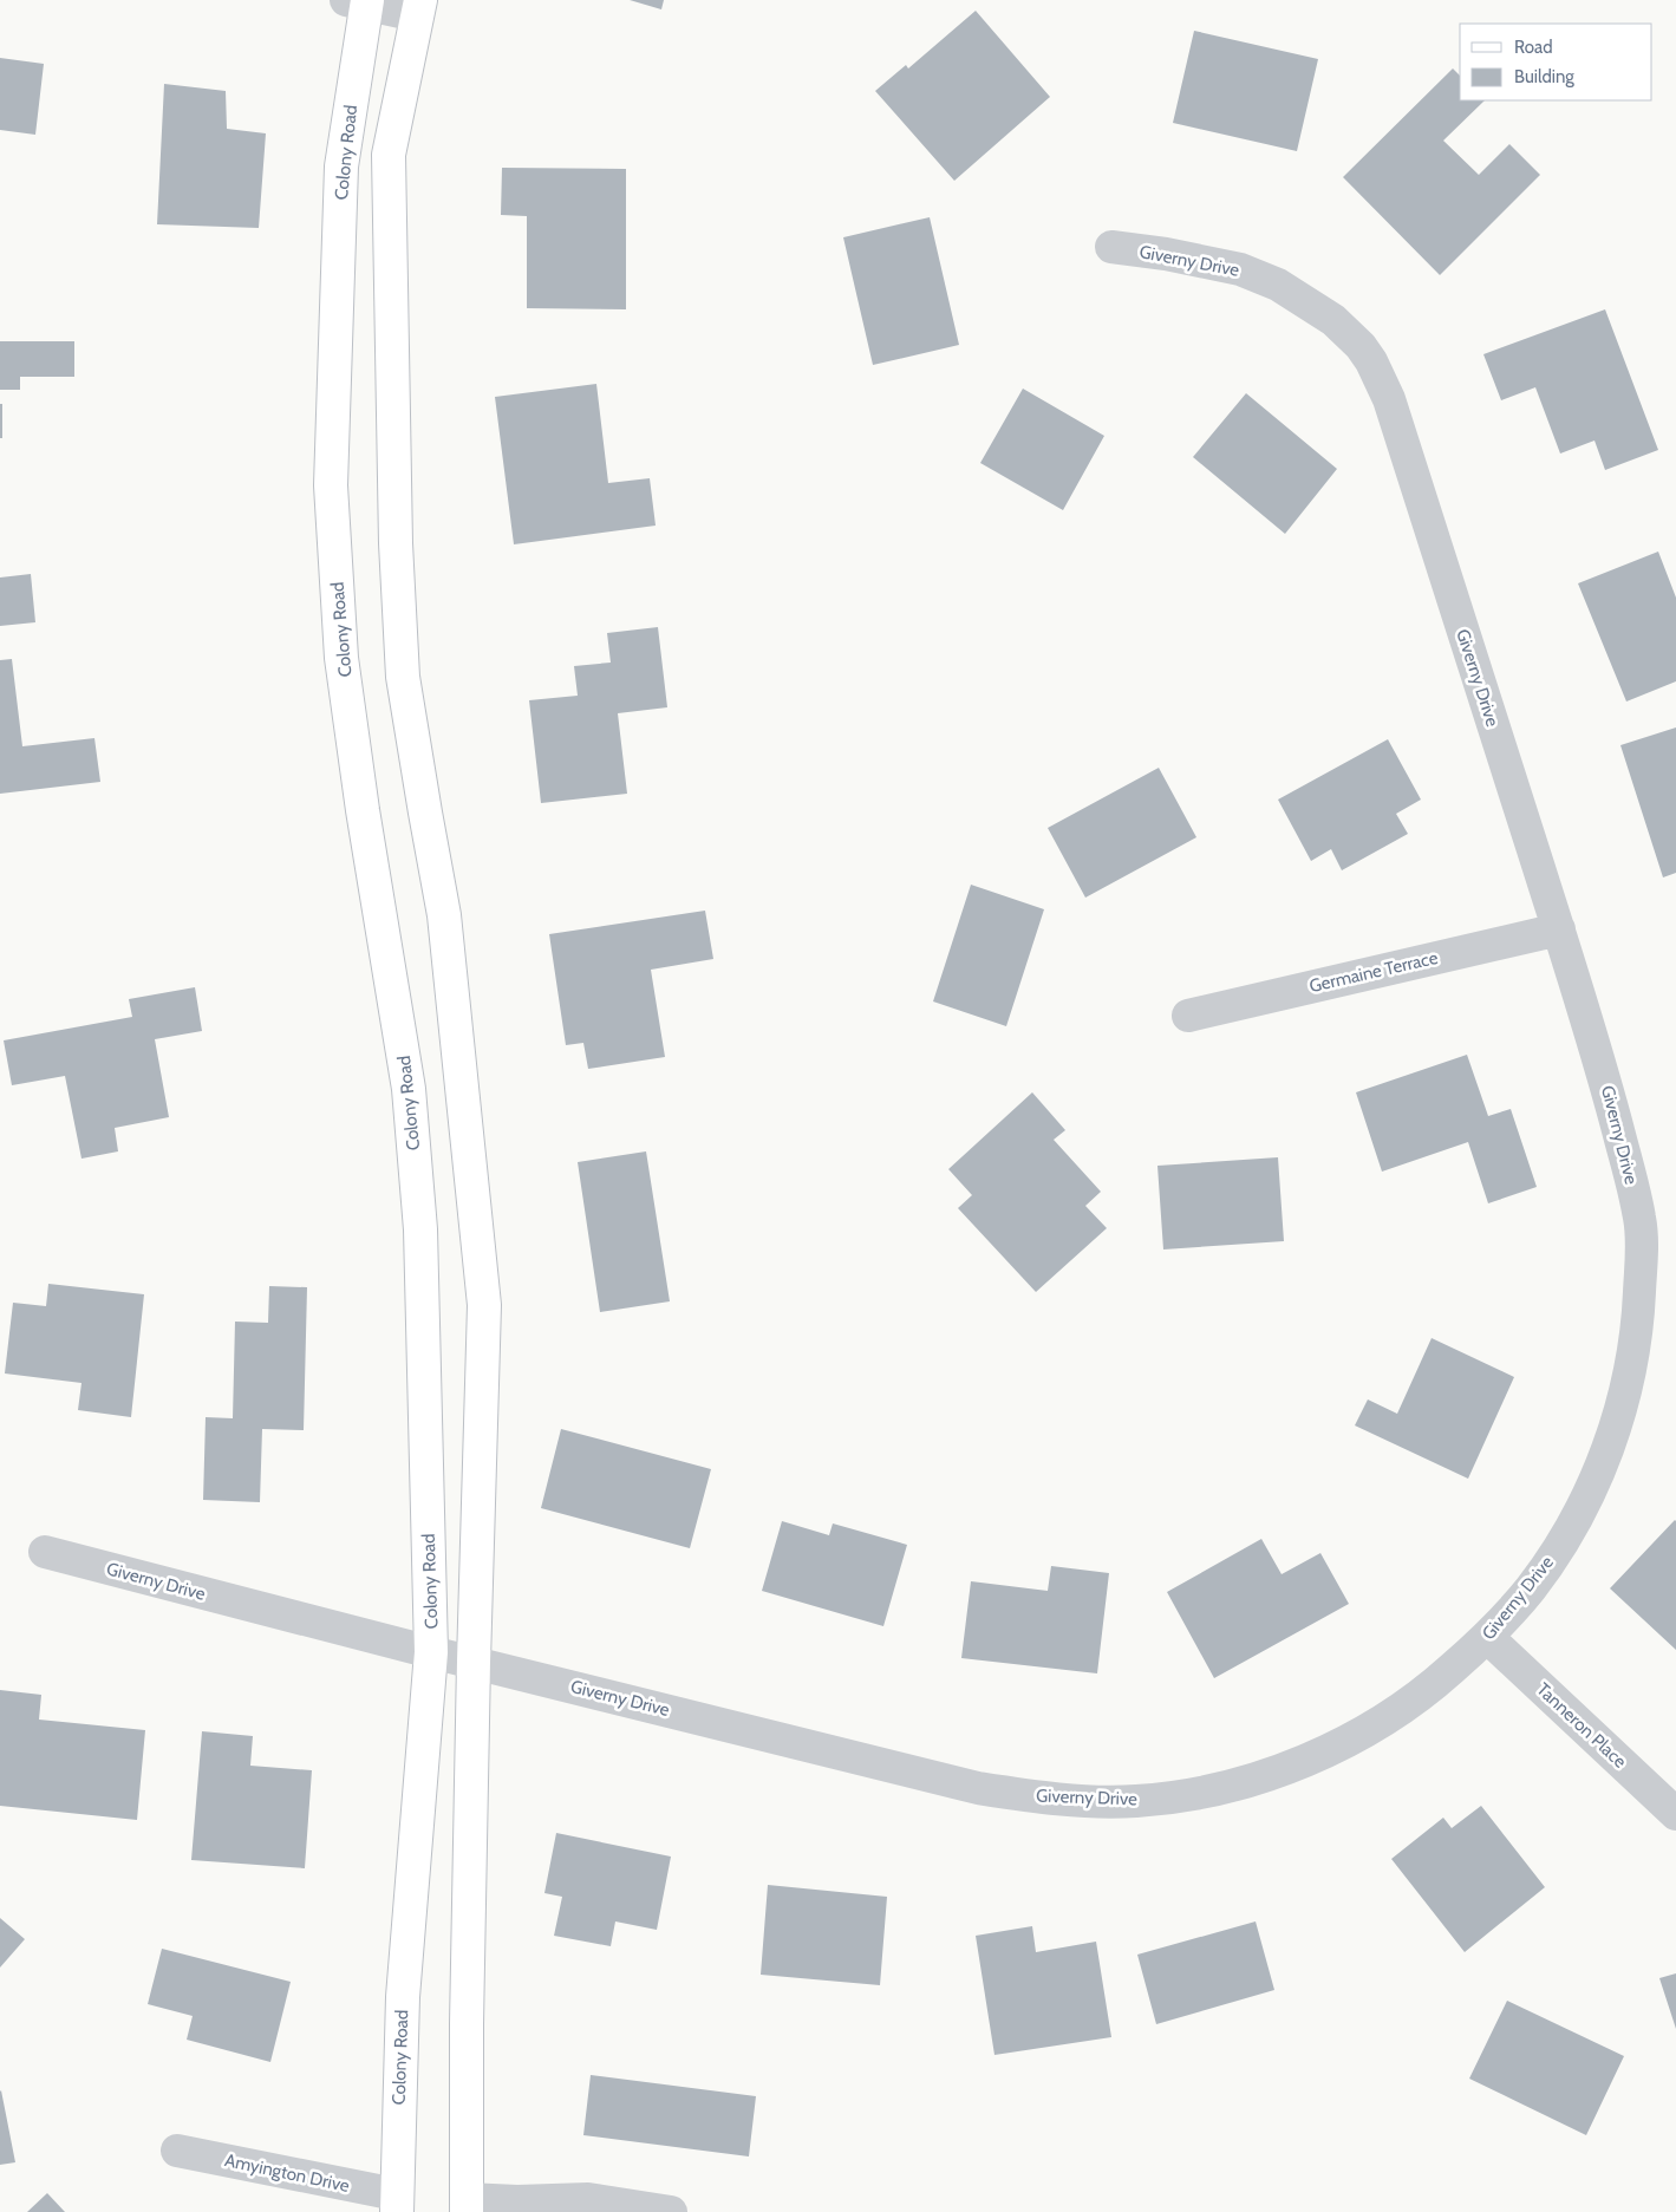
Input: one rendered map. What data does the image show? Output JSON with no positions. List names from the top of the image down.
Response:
{
  "streets": {
    "main road": ["Colony Road"],
    "street": [
      "Giverny Drive",
      "Germaine Terrace",
      "Tanneron Place",
      "Amyington Drive"
    ]
  },
  "crossings": [
    ["Colony Road", "Giverny Drive"],
    ["Colony Road", "Amyington Drive"],
    ["Giverny Drive", "Germaine Terrace"],
    ["Giverny Drive", "Tanneron Place"]
  ],
  "legend": ["Road", "Building"]
}
